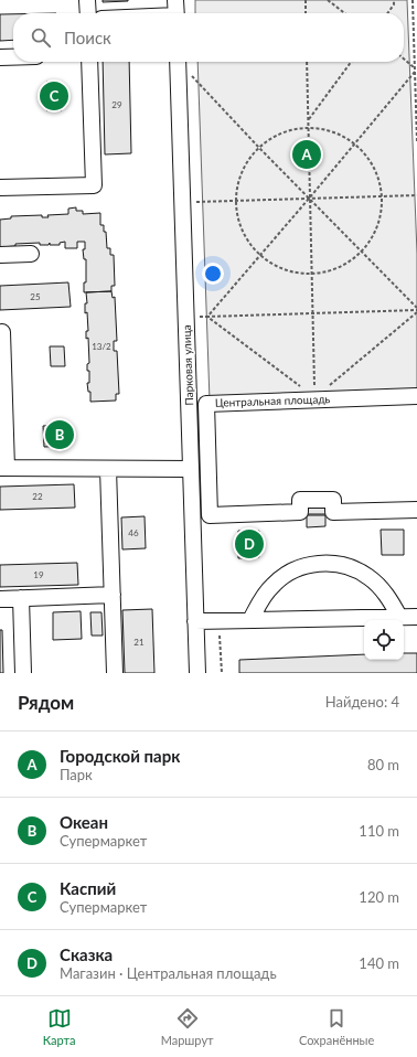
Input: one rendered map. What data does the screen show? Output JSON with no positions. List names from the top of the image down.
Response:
{
  "streets": {
    "street": ["Парковая улица", "Центральная площадь"]
  },
  "house_numbers": [
    "29",
    "25",
    "13/2",
    "22",
    "46",
    "19",
    "21"
  ],
  "page": {
    "search": "Поиск",
    "pins": [
      "C",
      "A",
      "B",
      "D"
    ],
    "heading": ["Рядом", "Найдено: 4"],
    "list": [
      {
        "mark": "A",
        "name": "Городской парк",
        "note": "Парк",
        "value": "80 m"
      },
      {
        "mark": "B",
        "name": "Океан",
        "note": "Супермаркет",
        "value": "110 m"
      },
      {
        "mark": "C",
        "name": "Каспий",
        "note": "Супермаркет",
        "value": "120 m"
      },
      {
        "mark": "D",
        "name": "Сказка",
        "note": "Магазин · Центральная площадь",
        "value": "140 m"
      }
    ],
    "nav": ["Карта", "Маршрут", "Сохранённые"]
  }
}
